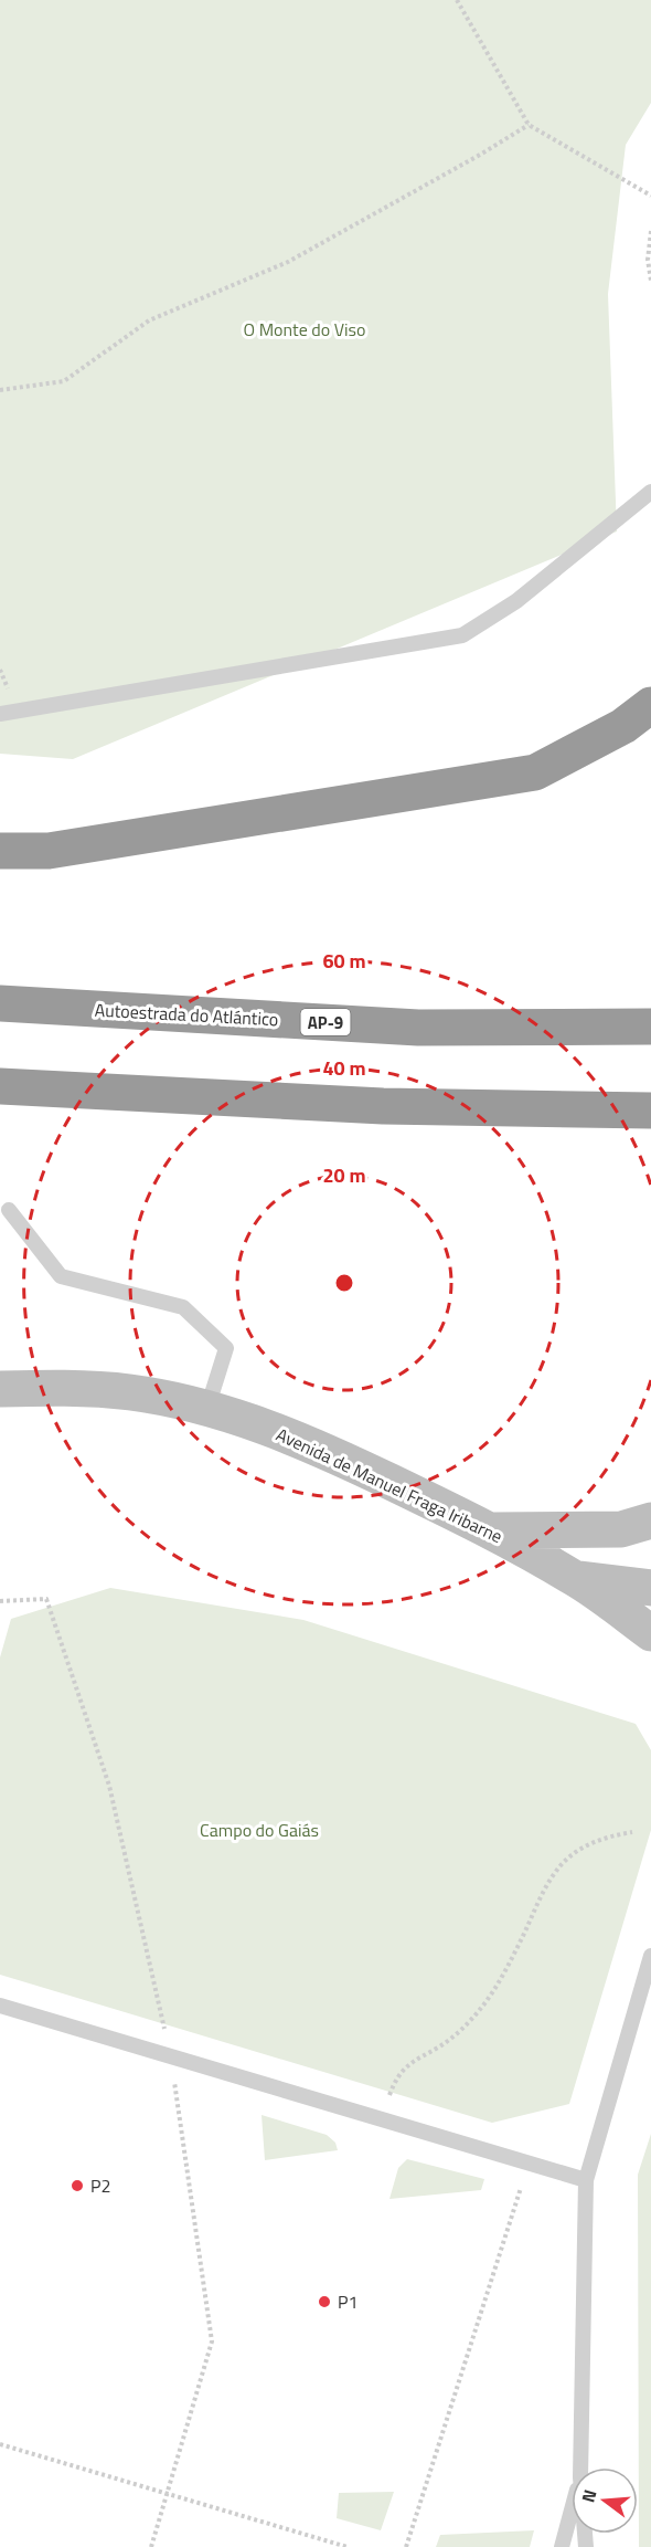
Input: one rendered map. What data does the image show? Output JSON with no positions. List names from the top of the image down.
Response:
{
  "streets": {
    "highway": ["Autoestrada do Atlántico", "AP-9"],
    "street": ["Avenida de Manuel Fraga Iribarne"]
  },
  "parks": ["O Monte do Viso", "Campo do Gaiás"],
  "places": ["P2", "P1"],
  "north": "left",
  "rings": ["60 m", "40 m", "20 m"]
}
